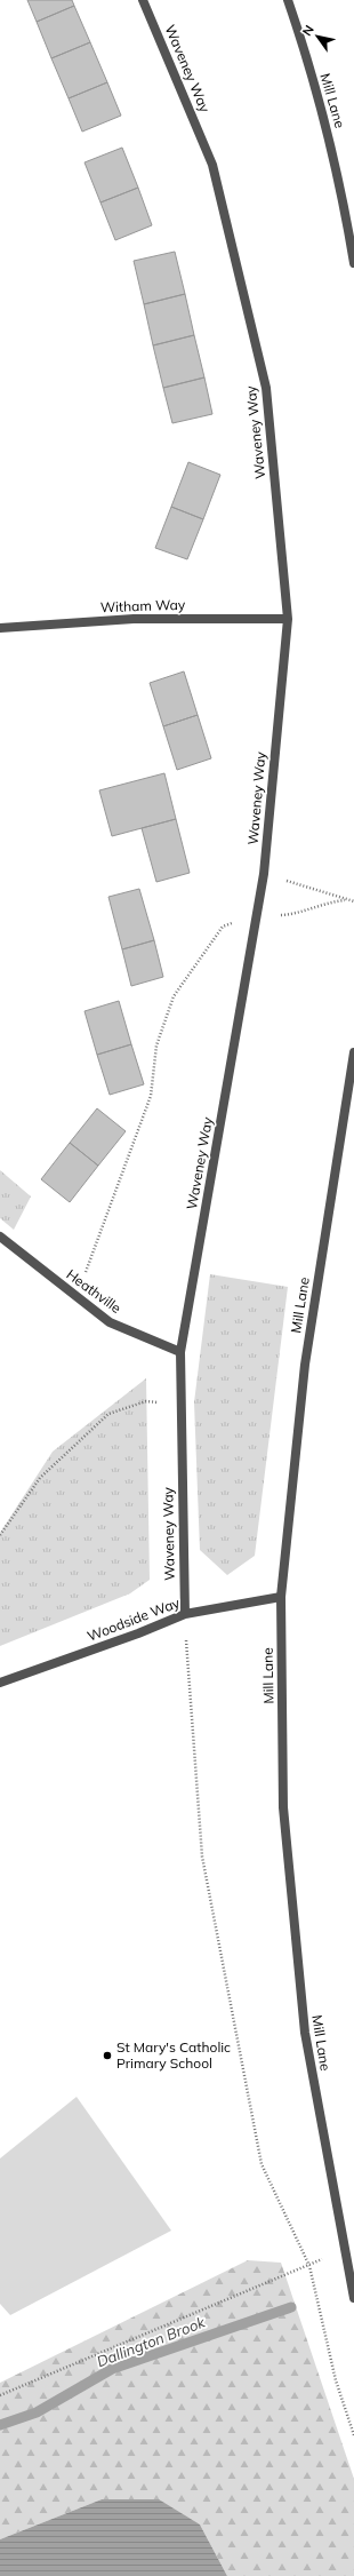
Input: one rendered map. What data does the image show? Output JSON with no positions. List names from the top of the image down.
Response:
{
  "streets": {
    "street": [
      "Waveney Way",
      "Mill Lane",
      "Witham Way",
      "Heathville",
      "Woodside Way"
    ]
  },
  "crossings": [
    ["Waveney Way", "Witham Way"],
    ["Waveney Way", "Heathville"],
    ["Waveney Way", "Woodside Way"],
    ["Mill Lane", "Woodside Way"]
  ],
  "water": ["Dallington Brook"],
  "places": ["St Mary's Catholic Primary School"],
  "north": "top left"
}
